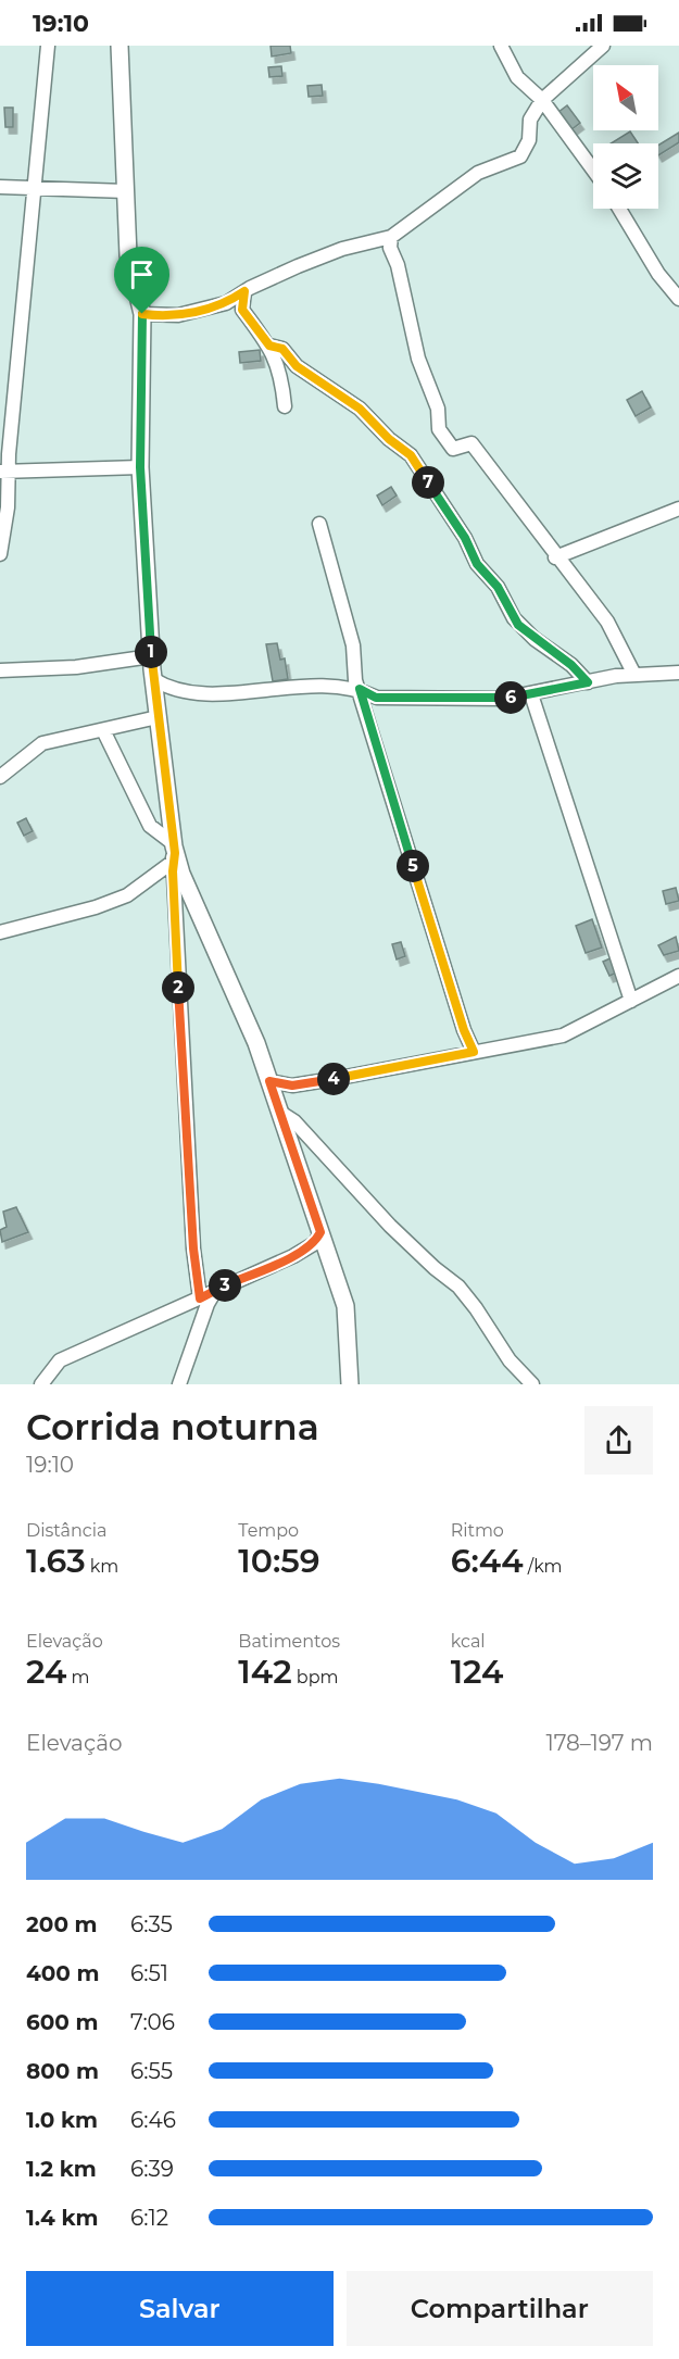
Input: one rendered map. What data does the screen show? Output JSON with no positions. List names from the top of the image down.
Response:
{
  "north": "top left",
  "page": {
    "status": "19:10",
    "pins": [
      "7",
      "1",
      "6",
      "5",
      "2",
      "4",
      "3"
    ],
    "heading": ["Corrida noturna", "19:10"],
    "stats": [
      ["Distância", "1.63 km"],
      ["Tempo", "10:59"],
      ["Ritmo", "6:44 /km"],
      ["Elevação", "24 m"],
      ["Batimentos", "142 bpm"],
      ["kcal", "124"]
    ],
    "chart": ["Elevação", "178–197 m"],
    "list": [
      {
        "name": "200 m",
        "note": "6:35"
      },
      {
        "name": "400 m",
        "note": "6:51"
      },
      {
        "name": "600 m",
        "note": "7:06"
      },
      {
        "name": "800 m",
        "note": "6:55"
      },
      {
        "name": "1.0 km",
        "note": "6:46"
      },
      {
        "name": "1.2 km",
        "note": "6:39"
      },
      {
        "name": "1.4 km",
        "note": "6:12"
      }
    ],
    "buttons": ["Salvar", "Compartilhar"]
  }
}
